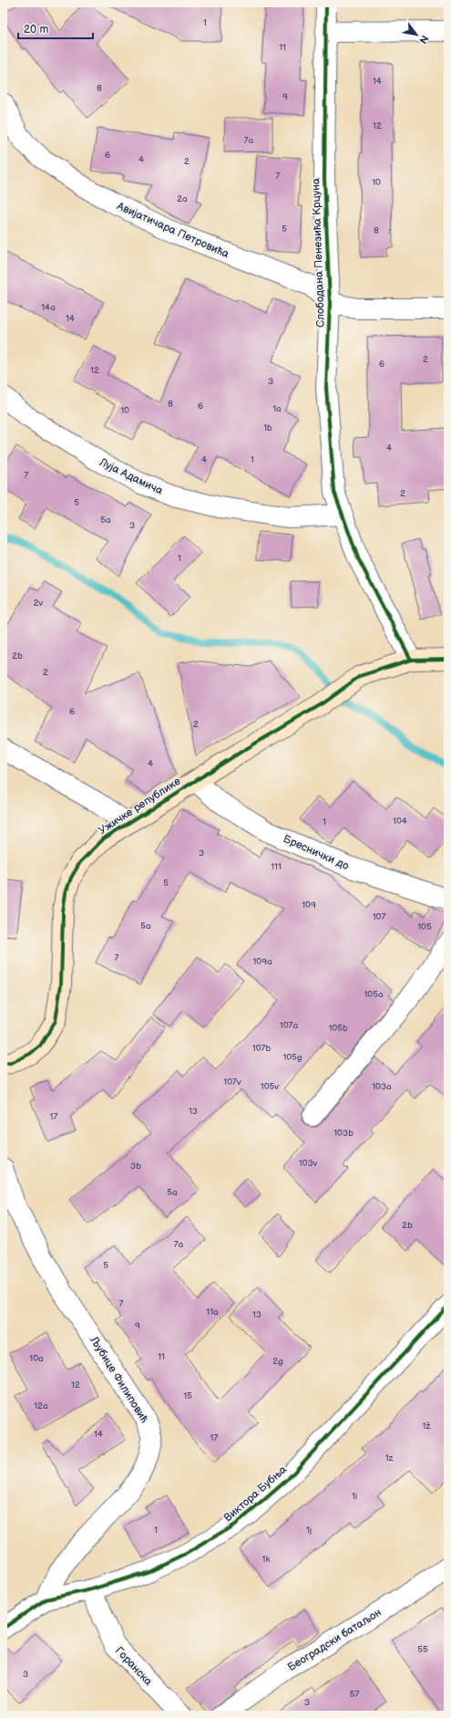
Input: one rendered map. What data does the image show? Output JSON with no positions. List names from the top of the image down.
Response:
{
  "streets": {
    "street": [
      "Авијатичара Петровића",
      "Слободана Пенезића Крцуна",
      "Луја Адамича",
      "Ужичке републике",
      "Бреснички до",
      "Љубице Филиповић",
      "Виктора Бубња",
      "Београдски батаљон",
      "Горанска"
    ]
  },
  "crossings": [
    ["Авијатичара Петровића", "Слободана Пенезића Крцуна"],
    ["Слободана Пенезића Крцуна", "Луја Адамича"],
    ["Слободана Пенезића Крцуна", "Ужичке републике"],
    ["Ужичке републике", "Бреснички до"],
    ["Љубице Филиповић", "Виктора Бубња"],
    ["Виктора Бубња", "Горанска"]
  ],
  "house_numbers": [
    "1",
    "11",
    "14",
    "8",
    "9",
    "12",
    "7a",
    "6",
    "4",
    "2",
    "7",
    "10",
    "2a",
    "5",
    "8",
    "14a",
    "14",
    "2",
    "6",
    "12",
    "3",
    "8",
    "6",
    "1a",
    "10",
    "1b",
    "4",
    "4",
    "1",
    "7",
    "2",
    "5",
    "5a",
    "3",
    "1",
    "2v",
    "2b",
    "2",
    "6",
    "2",
    "4",
    "104",
    "1",
    "3",
    "111",
    "5",
    "109",
    "107",
    "5a",
    "105",
    "7",
    "109a",
    "105a",
    "107a",
    "105b",
    "107b",
    "105g",
    "107v",
    "105v",
    "103a",
    "13",
    "17",
    "103b",
    "103v",
    "3b",
    "5a",
    "2b",
    "7a",
    "5",
    "7",
    "11a",
    "13",
    "9",
    "11",
    "10a",
    "2g",
    "12",
    "15",
    "12a",
    "1ž",
    "14",
    "17",
    "1z",
    "1i",
    "1",
    "1j",
    "1k",
    "55",
    "3",
    "57",
    "3"
  ],
  "scale_bar": "20 m",
  "north": "bottom right"
}
